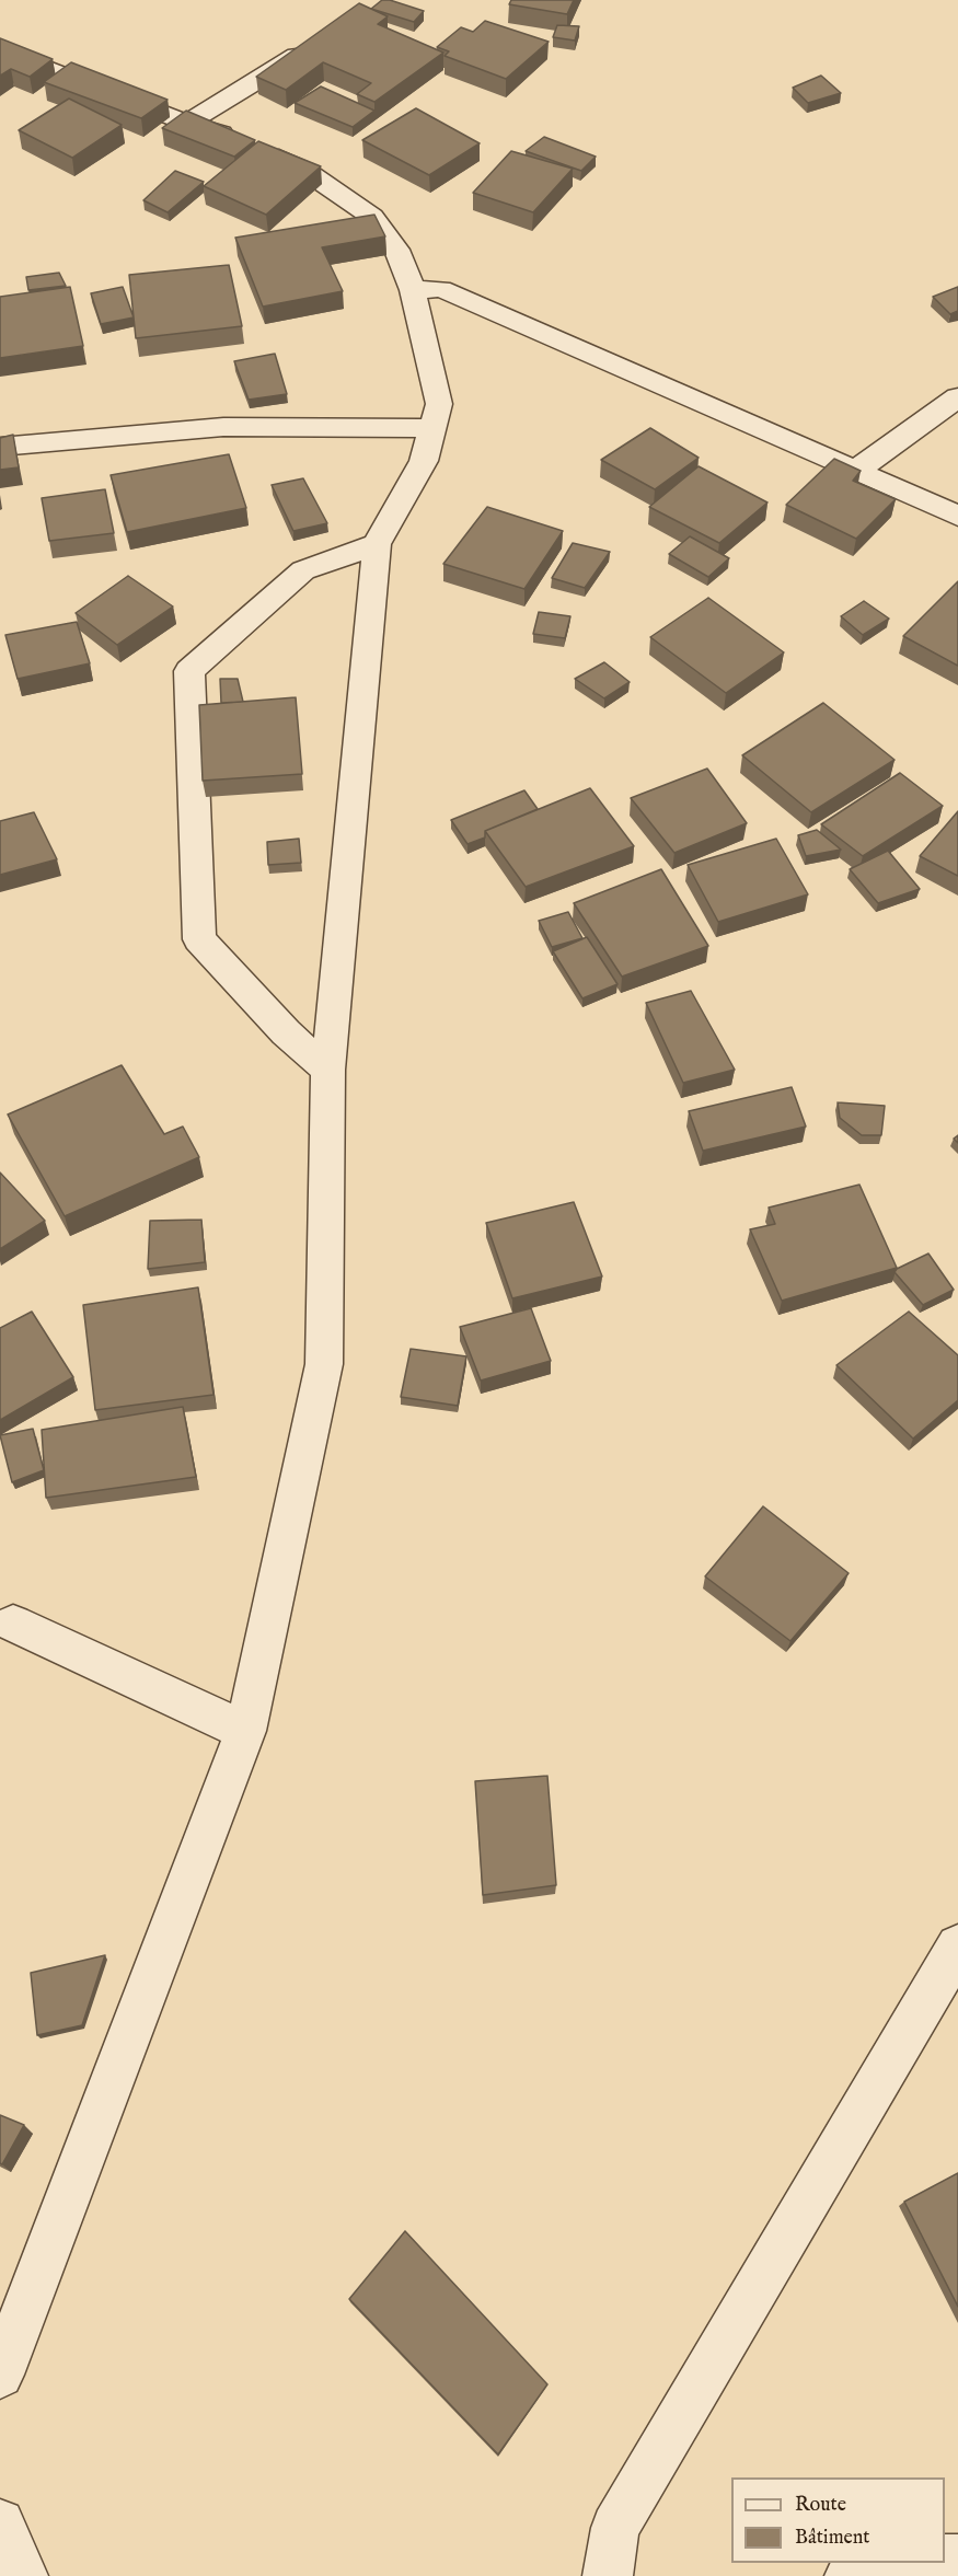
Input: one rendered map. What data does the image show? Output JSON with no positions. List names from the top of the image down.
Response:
{
  "legend": ["Route", "Bâtiment"]
}
